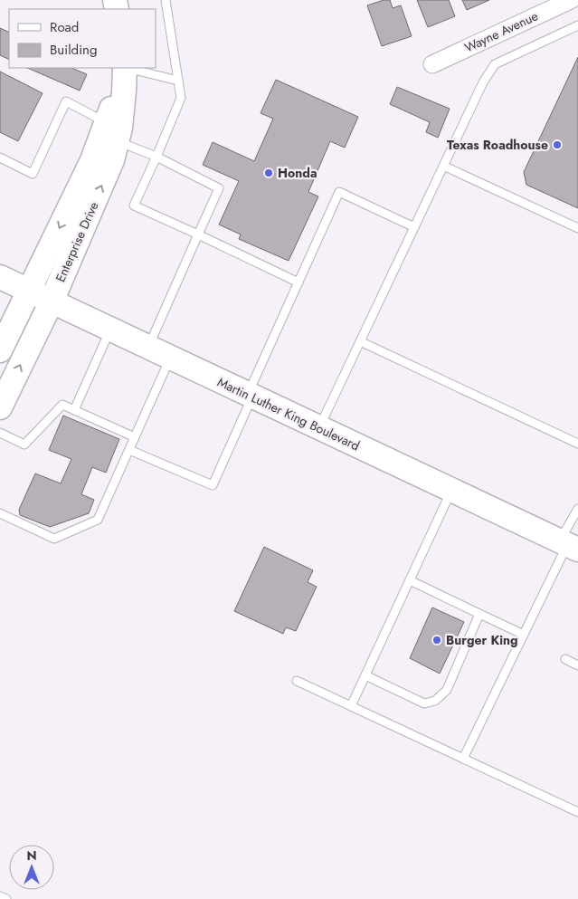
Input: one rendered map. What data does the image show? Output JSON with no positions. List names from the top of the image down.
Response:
{
  "streets": {
    "street": ["Wayne Avenue", "Enterprise Drive", "Martin Luther King Boulevard"]
  },
  "crossings": [
    ["Enterprise Drive", "Martin Luther King Boulevard"]
  ],
  "places": ["Texas Roadhouse", "Honda", "Burger King"],
  "legend": ["Road", "Building"],
  "north": "top"
}
